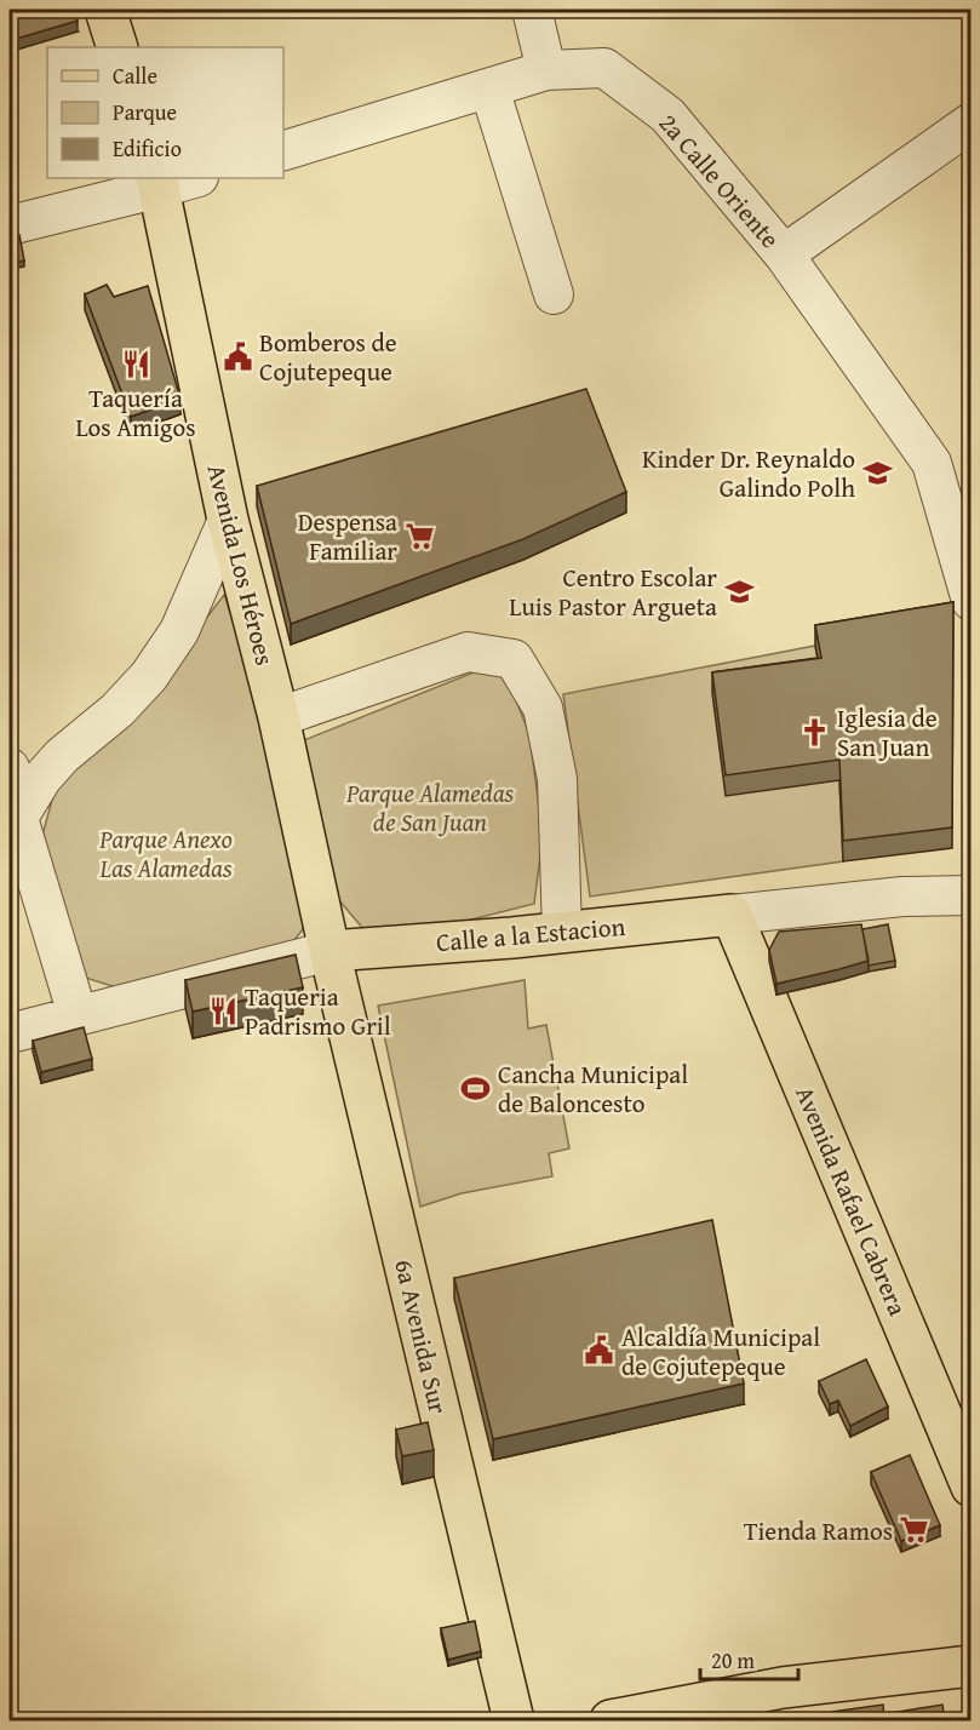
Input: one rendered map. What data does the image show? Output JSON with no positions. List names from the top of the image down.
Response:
{
  "streets": {
    "main road": [
      "Avenida Los Héroes",
      "Calle a la Estacion",
      "Avenida Rafael Cabrera",
      "6a Avenida Sur"
    ],
    "street": ["2a Calle Oriente"]
  },
  "crossings": [
    ["Avenida Los Héroes", "Calle a la Estacion"],
    ["Avenida Los Héroes", "6a Avenida Sur"],
    ["Calle a la Estacion", "Avenida Rafael Cabrera"],
    ["Calle a la Estacion", "6a Avenida Sur"]
  ],
  "parks": ["Parque Alamedas de San Juan", "Parque Anexo Las Alamedas"],
  "places": {
    "public building": ["Bomberos de Cojutepeque", "Alcaldía Municipal de Cojutepeque"],
    "restaurant": ["Taquería Los Amigos", "Taqueria Padrismo Gril"],
    "school or university": ["Kinder Dr. Reynaldo Galindo Polh", "Centro Escolar Luis Pastor Argueta"],
    "supermarket": ["Despensa Familiar", "Tienda Ramos"],
    "church": ["Iglesia de San Juan"],
    "sports": ["Cancha Municipal de Baloncesto"]
  },
  "legend": ["Calle", "Parque", "Edificio"],
  "scale_bar": "20 m"
}
